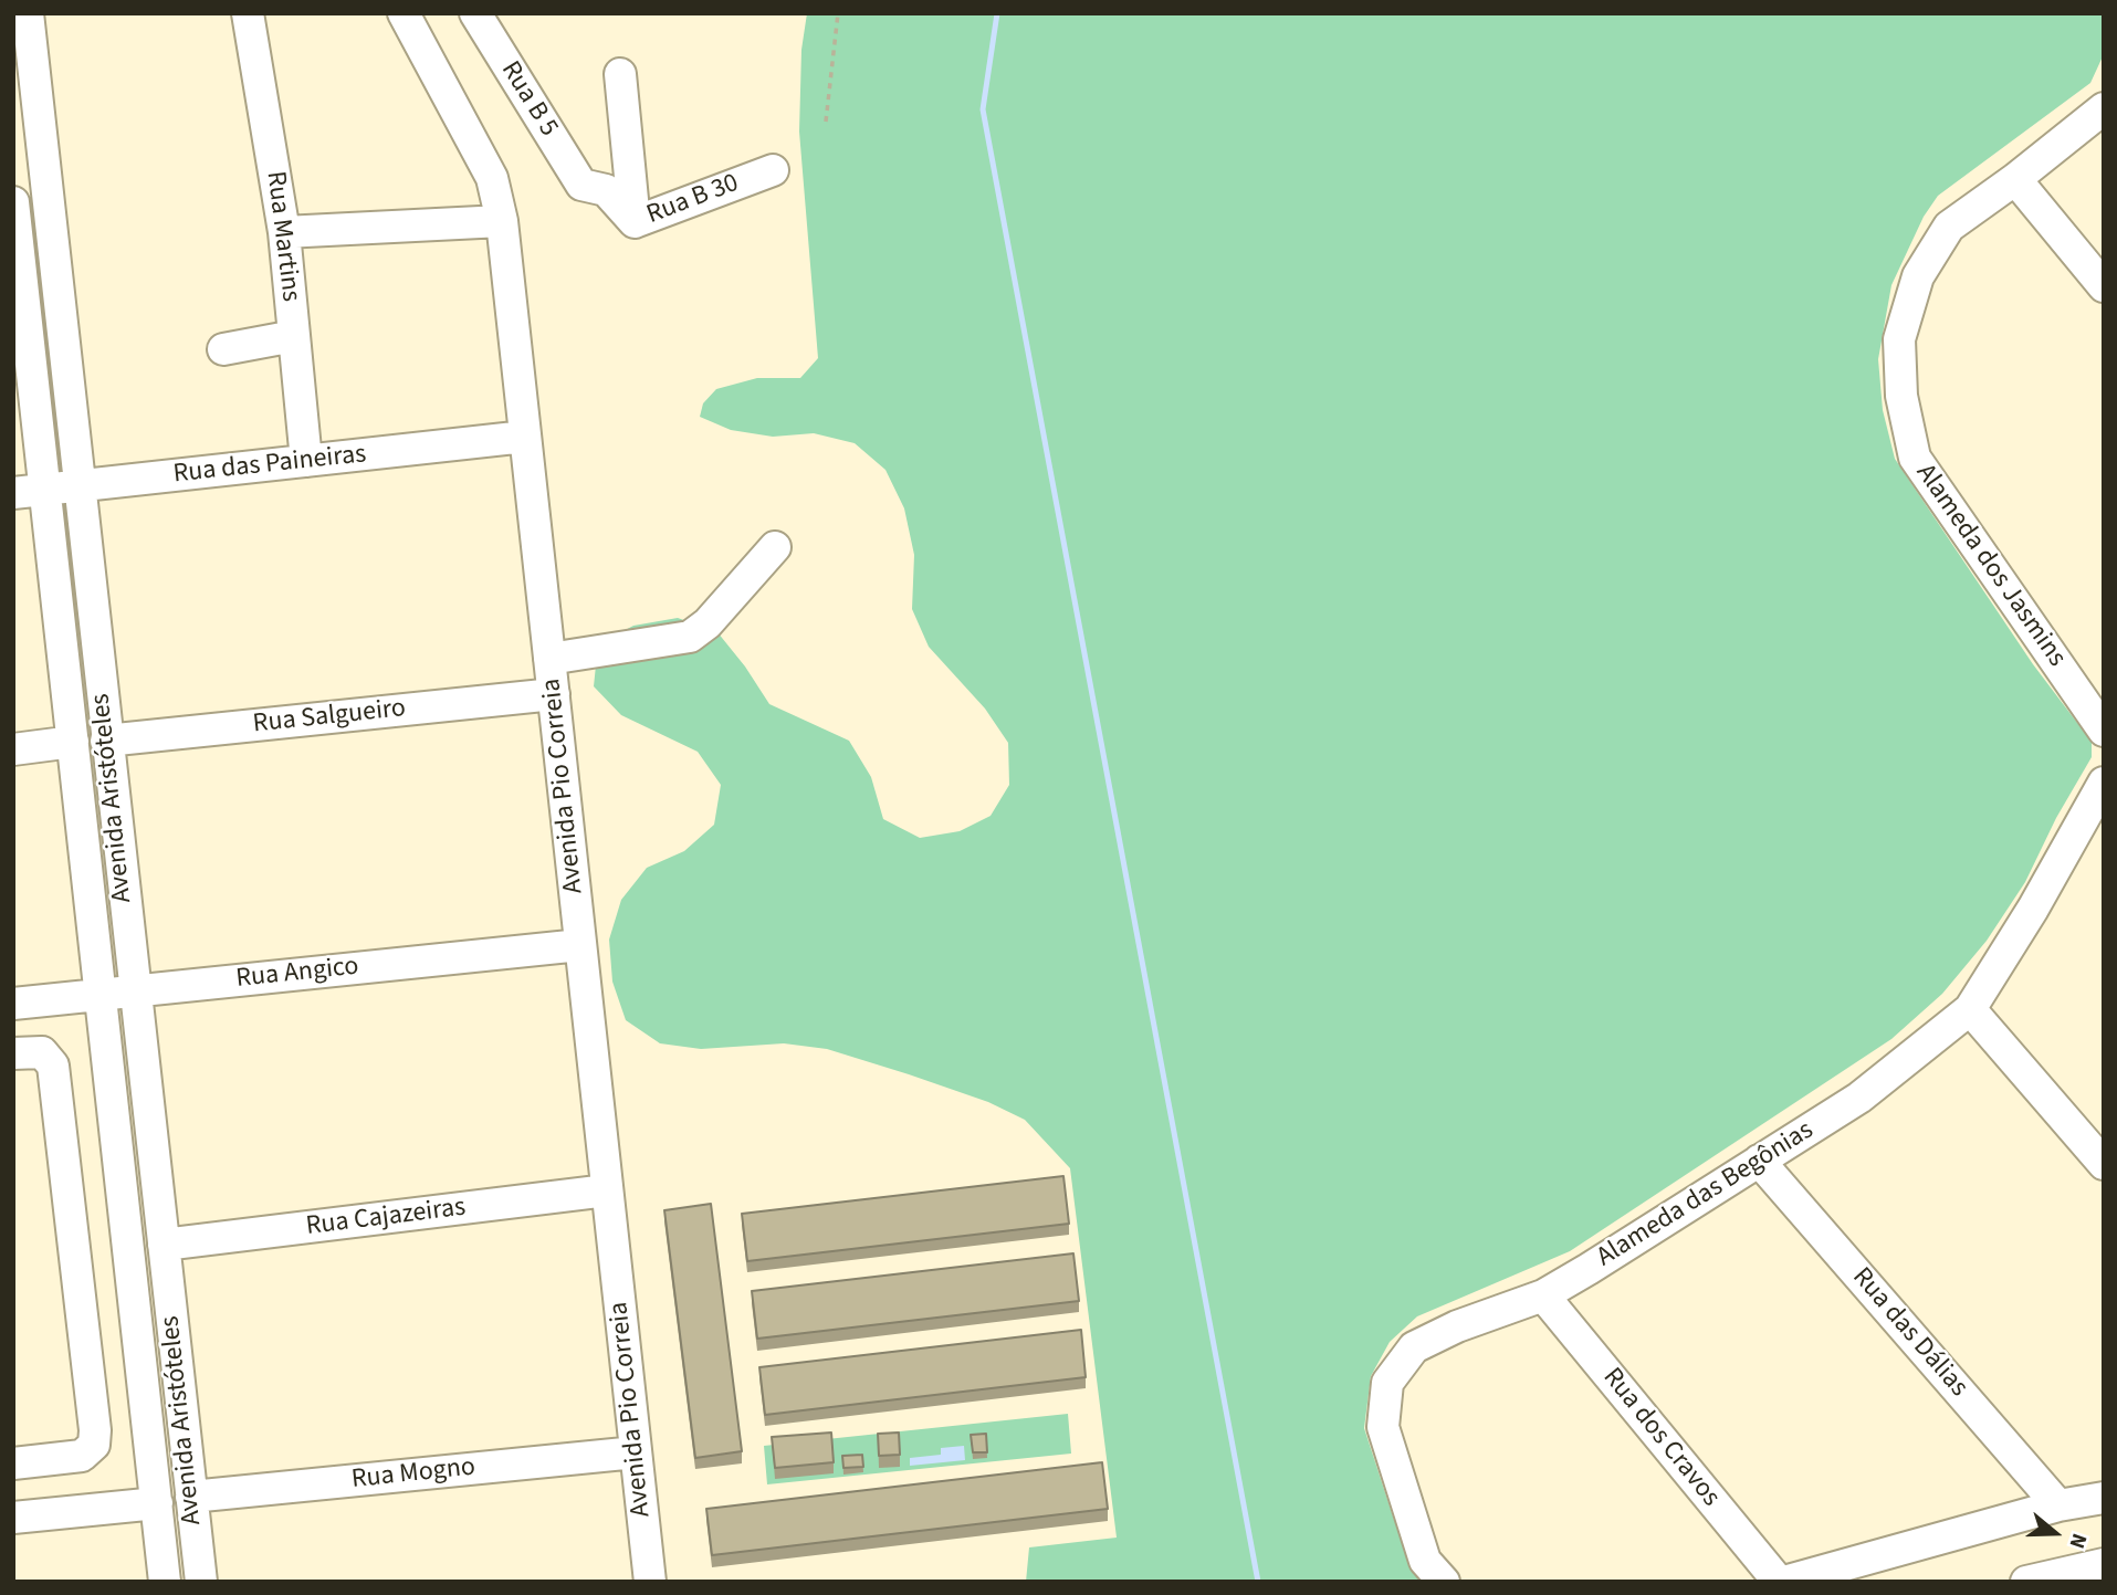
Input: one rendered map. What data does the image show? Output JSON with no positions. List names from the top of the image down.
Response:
{
  "streets": {
    "street": [
      "Rua B 5",
      "Rua B 30",
      "Rua Martins",
      "Rua das Paineiras",
      "Alameda dos Jasmins",
      "Rua Salgueiro",
      "Avenida Pio Correia",
      "Avenida Aristóteles",
      "Rua Angico",
      "Alameda das Begônias",
      "Rua Cajazeiras",
      "Rua das Dálias",
      "Rua dos Cravos",
      "Rua Mogno"
    ]
  },
  "crossings": [
    ["Rua B 5", "Rua B 30"],
    ["Rua Martins", "Rua das Paineiras"],
    ["Rua das Paineiras", "Avenida Pio Correia"],
    ["Rua das Paineiras", "Avenida Aristóteles"],
    ["Rua Salgueiro", "Avenida Pio Correia"],
    ["Rua Salgueiro", "Avenida Aristóteles"],
    ["Avenida Pio Correia", "Rua Angico"],
    ["Avenida Pio Correia", "Rua Cajazeiras"],
    ["Avenida Pio Correia", "Rua Mogno"],
    ["Avenida Aristóteles", "Rua Angico"],
    ["Avenida Aristóteles", "Rua Cajazeiras"],
    ["Avenida Aristóteles", "Rua Mogno"],
    ["Alameda das Begônias", "Rua das Dálias"],
    ["Alameda das Begônias", "Rua dos Cravos"]
  ],
  "north": "right"
}
